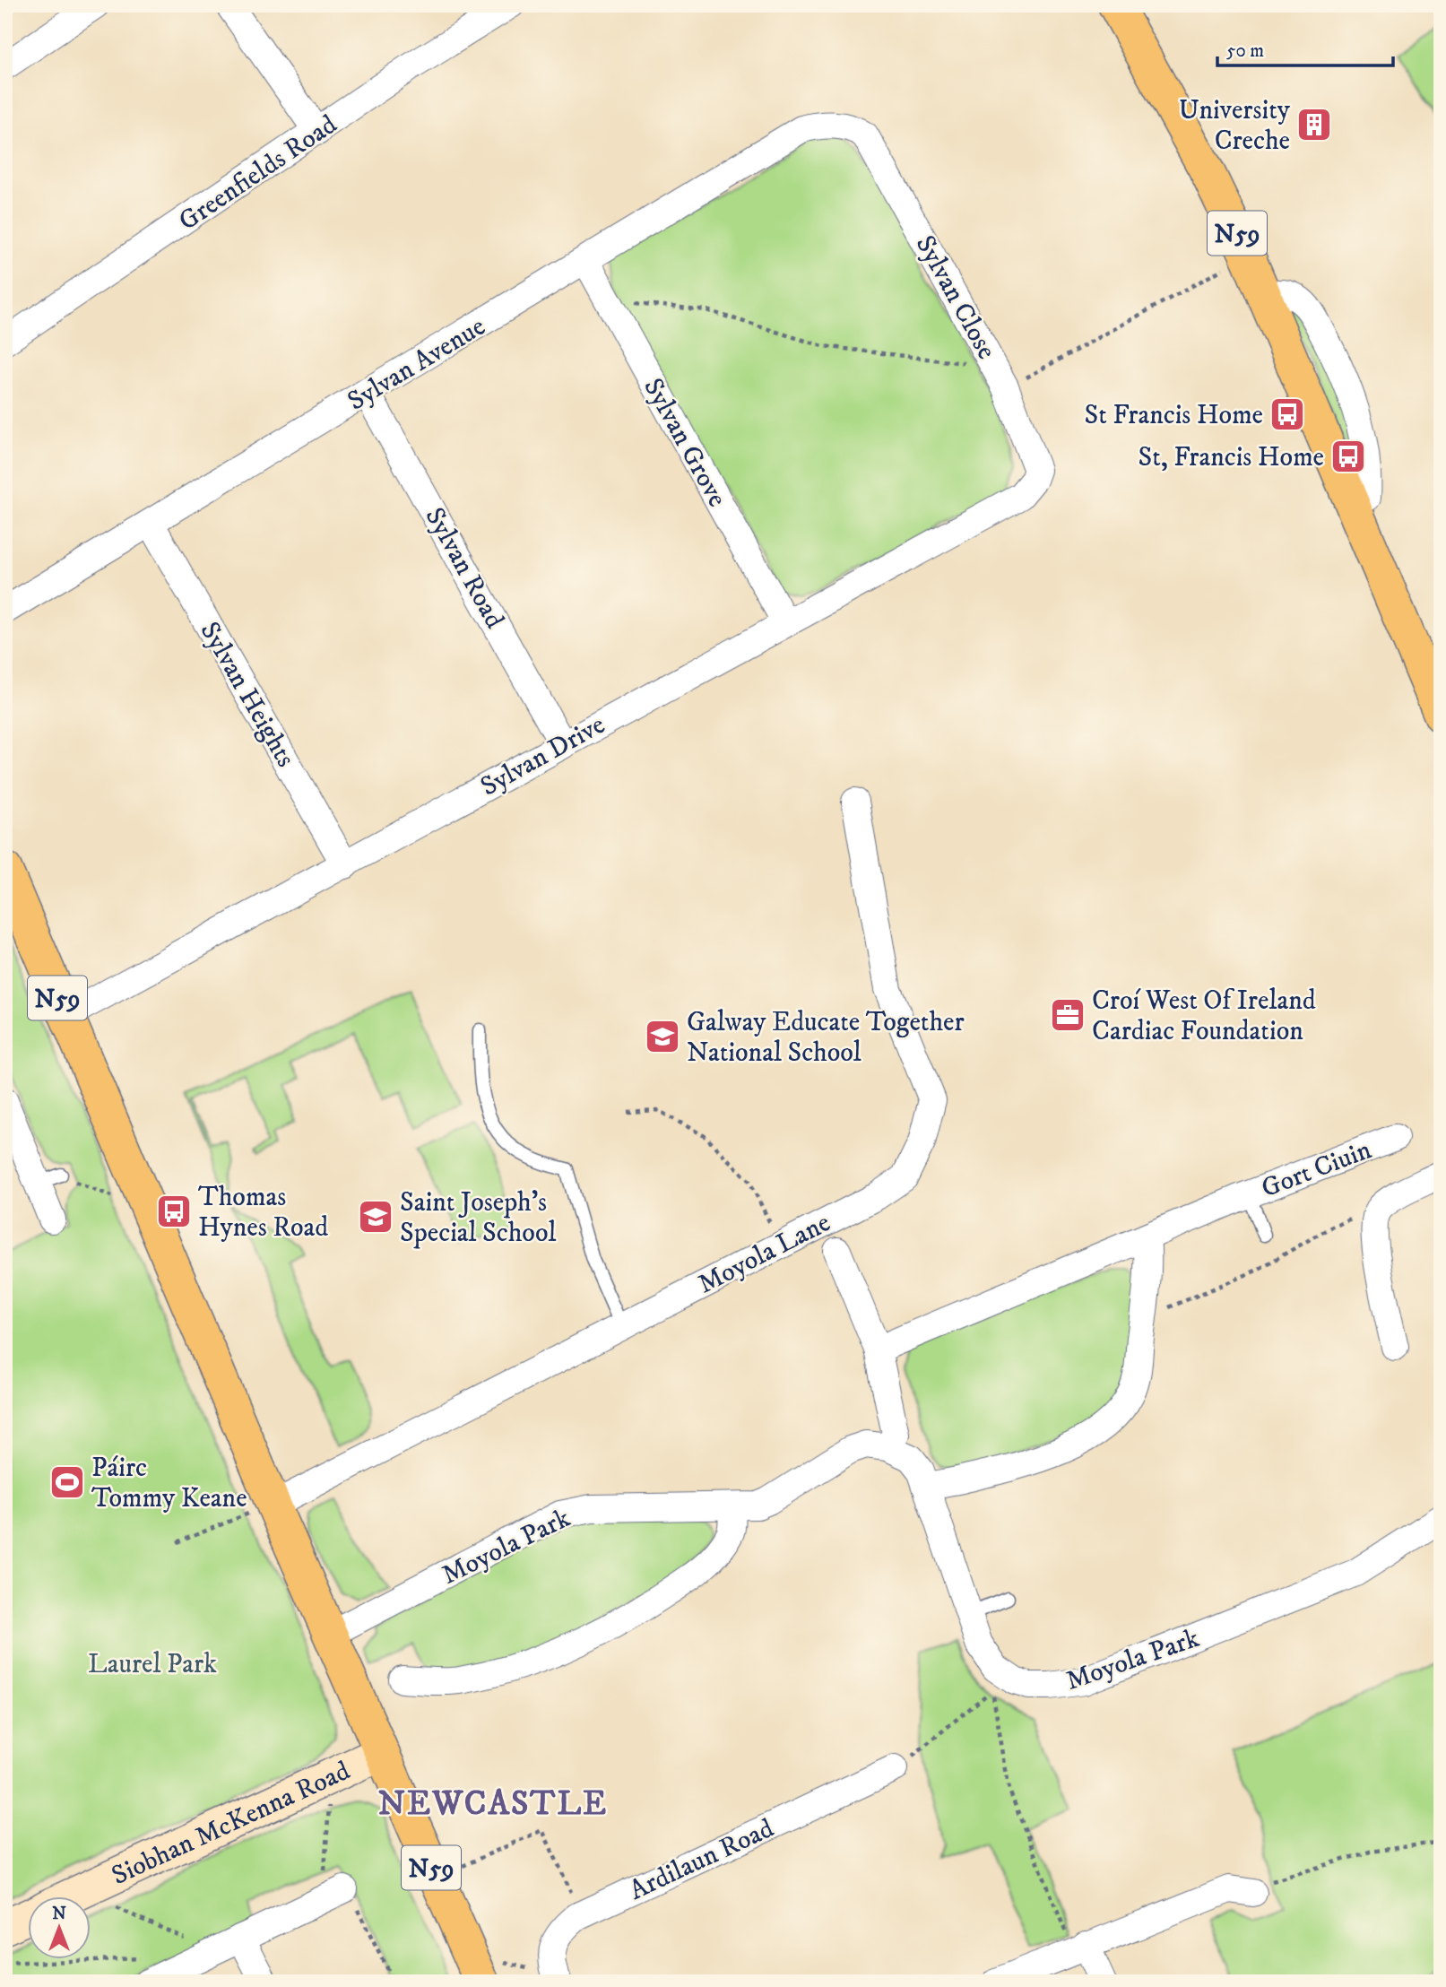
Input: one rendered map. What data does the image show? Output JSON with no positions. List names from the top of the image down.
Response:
{
  "streets": {
    "main road": ["N59"],
    "street": [
      "Greenfields Road",
      "Sylvan Close",
      "Sylvan Avenue",
      "Sylvan Grove",
      "Sylvan Road",
      "Sylvan Heights",
      "Sylvan Drive",
      "Gort Ciuin",
      "Moyola Lane",
      "Moyola Park",
      "Siobhan McKenna Road",
      "Ardilaun Road"
    ]
  },
  "crossings": [
    ["N59", "Sylvan Drive"],
    ["N59", "Moyola Lane"],
    ["N59", "Moyola Park"],
    ["N59", "Siobhan McKenna Road"],
    ["Sylvan Close", "Sylvan Avenue"],
    ["Sylvan Close", "Sylvan Drive"],
    ["Sylvan Avenue", "Sylvan Grove"],
    ["Sylvan Avenue", "Sylvan Road"],
    ["Sylvan Avenue", "Sylvan Heights"],
    ["Sylvan Grove", "Sylvan Drive"],
    ["Sylvan Road", "Sylvan Drive"],
    ["Sylvan Heights", "Sylvan Drive"]
  ],
  "districts": ["NEWCASTLE"],
  "parks": ["Laurel Park"],
  "places": {
    "building": ["University Creche"],
    "bus stop": ["St Francis Home", "St, Francis Home", "Thomas Hynes Road"],
    "office": ["Croí West Of Ireland Cardiac Foundation"],
    "school or university": ["Galway Educate Together National School", "Saint Joseph's Special School"],
    "sports": ["Páirc Tommy Keane"]
  },
  "scale_bar": "50 m",
  "north": "top"
}
